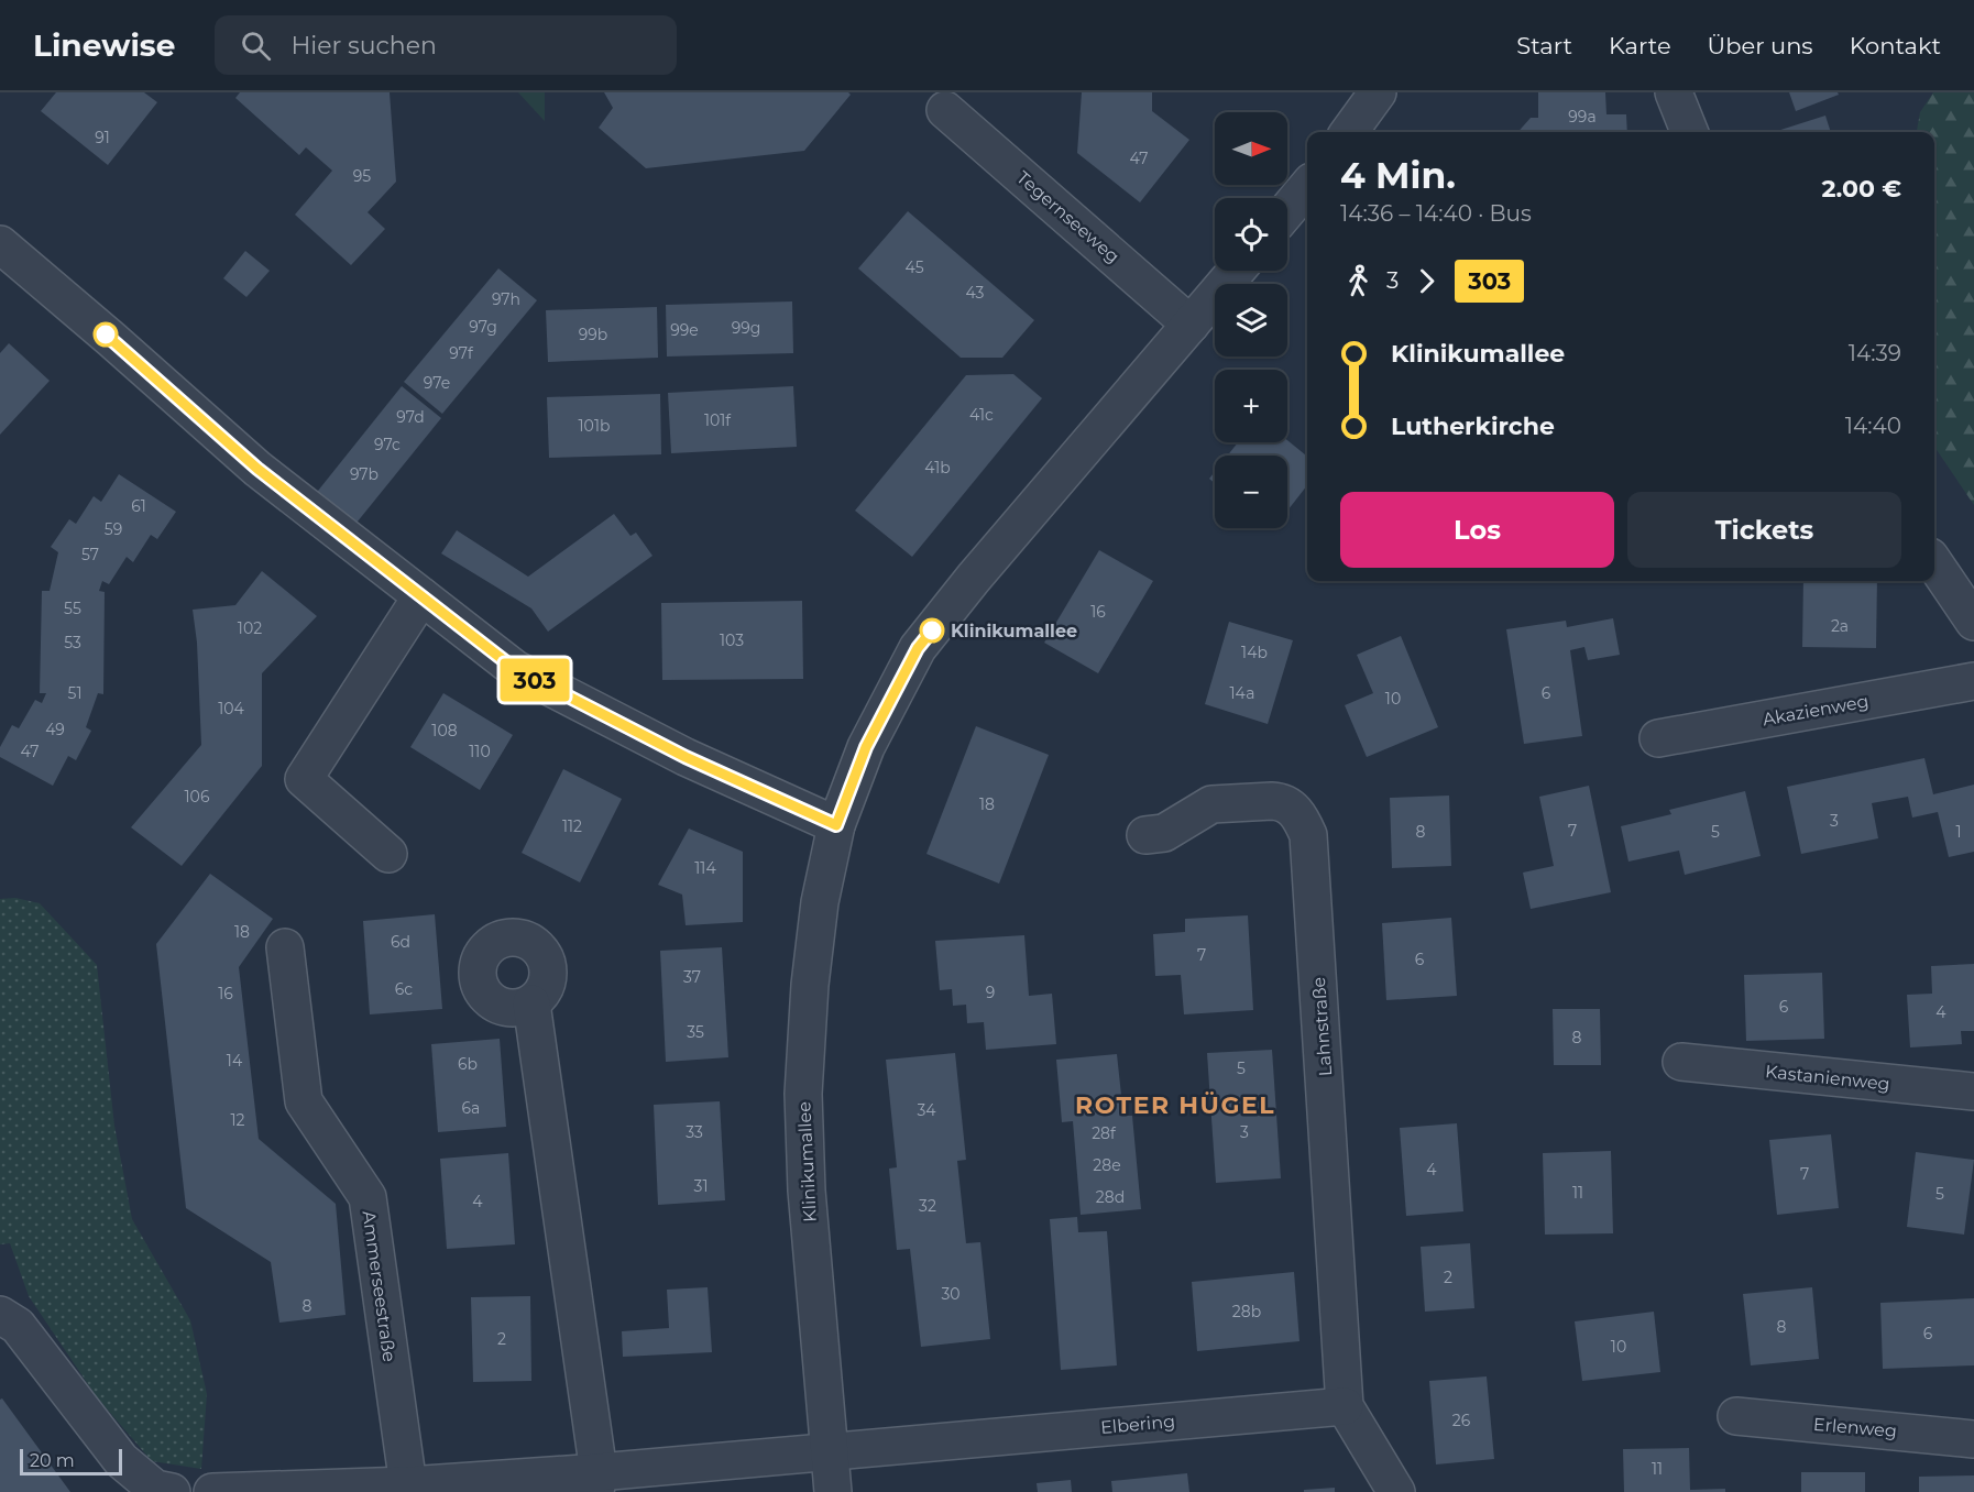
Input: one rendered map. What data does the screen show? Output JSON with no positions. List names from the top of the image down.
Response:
{
  "streets": {
    "street": [
      "Tegernseeweg",
      "Akazienweg",
      "Lahnstraße",
      "Kastanienweg",
      "Klinikumallee",
      "Ammerseestraße",
      "Elbering",
      "Erlenweg"
    ]
  },
  "crossings": [
    ["Tegernseeweg", "Klinikumallee"],
    ["Lahnstraße", "Elbering"],
    ["Klinikumallee", "Elbering"]
  ],
  "districts": ["ROTER HÜGEL"],
  "places": ["Klinikumallee"],
  "lines": ["bus line 303"],
  "house_numbers": [
    "99a",
    "91",
    "47",
    "95",
    "45",
    "43",
    "97h",
    "97g",
    "99g",
    "99e",
    "99b",
    "97f",
    "97e",
    "41c",
    "97d",
    "101f",
    "101b",
    "97c",
    "41b",
    "97b",
    "61",
    "59",
    "57",
    "55",
    "16",
    "2a",
    "102",
    "103",
    "53",
    "14b",
    "51",
    "14a",
    "6",
    "10",
    "104",
    "49",
    "108",
    "47",
    "110",
    "106",
    "18",
    "3",
    "112",
    "7",
    "8",
    "5",
    "1",
    "114",
    "18",
    "6d",
    "7",
    "6",
    "37",
    "6c",
    "9",
    "16",
    "6",
    "4",
    "35",
    "8",
    "14",
    "6b",
    "5",
    "6a",
    "34",
    "12",
    "33",
    "3",
    "28f",
    "28e",
    "4",
    "7",
    "31",
    "11",
    "5",
    "28d",
    "4",
    "32",
    "2",
    "30",
    "8",
    "28b",
    "8",
    "6",
    "2",
    "10",
    "26",
    "11"
  ],
  "scale_bar": "20 m",
  "north": "right",
  "page": {
    "header": "Linewise",
    "search": "Hier suchen",
    "nav": [
      "Start",
      "Karte",
      "Über uns",
      "Kontakt"
    ],
    "on_map": "303",
    "map_buttons": ["+", "−"],
    "heading": ["4 Min.", "14:36 – 14:40 · Bus", "2.00 €"],
    "legs": ["3", "303"],
    "list": [
      {
        "name": "Klinikumallee",
        "value": "14:39"
      },
      {
        "name": "Lutherkirche",
        "value": "14:40"
      }
    ],
    "buttons": ["Los", "Tickets"],
    "scale": "20 m"
  }
}
